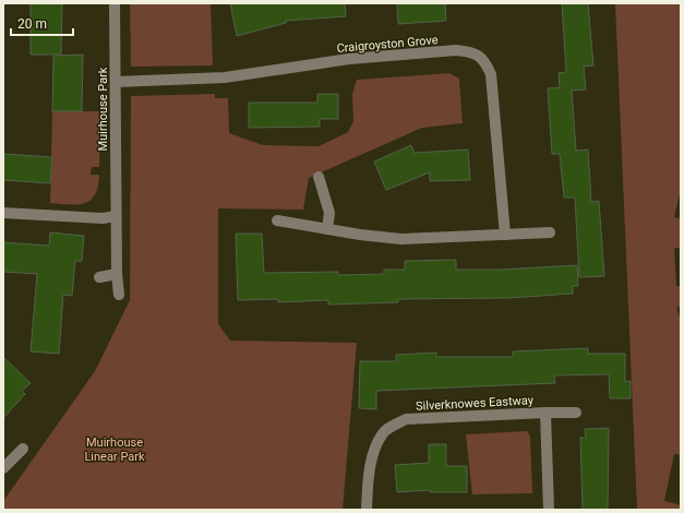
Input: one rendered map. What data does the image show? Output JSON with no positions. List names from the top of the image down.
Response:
{
  "streets": {
    "street": ["Craigroyston Grove", "Muirhouse Park", "Silverknowes Eastway"]
  },
  "crossings": [
    ["Craigroyston Grove", "Muirhouse Park"]
  ],
  "parks": ["Muirhouse Linear Park"],
  "scale_bar": "20 m"
}
